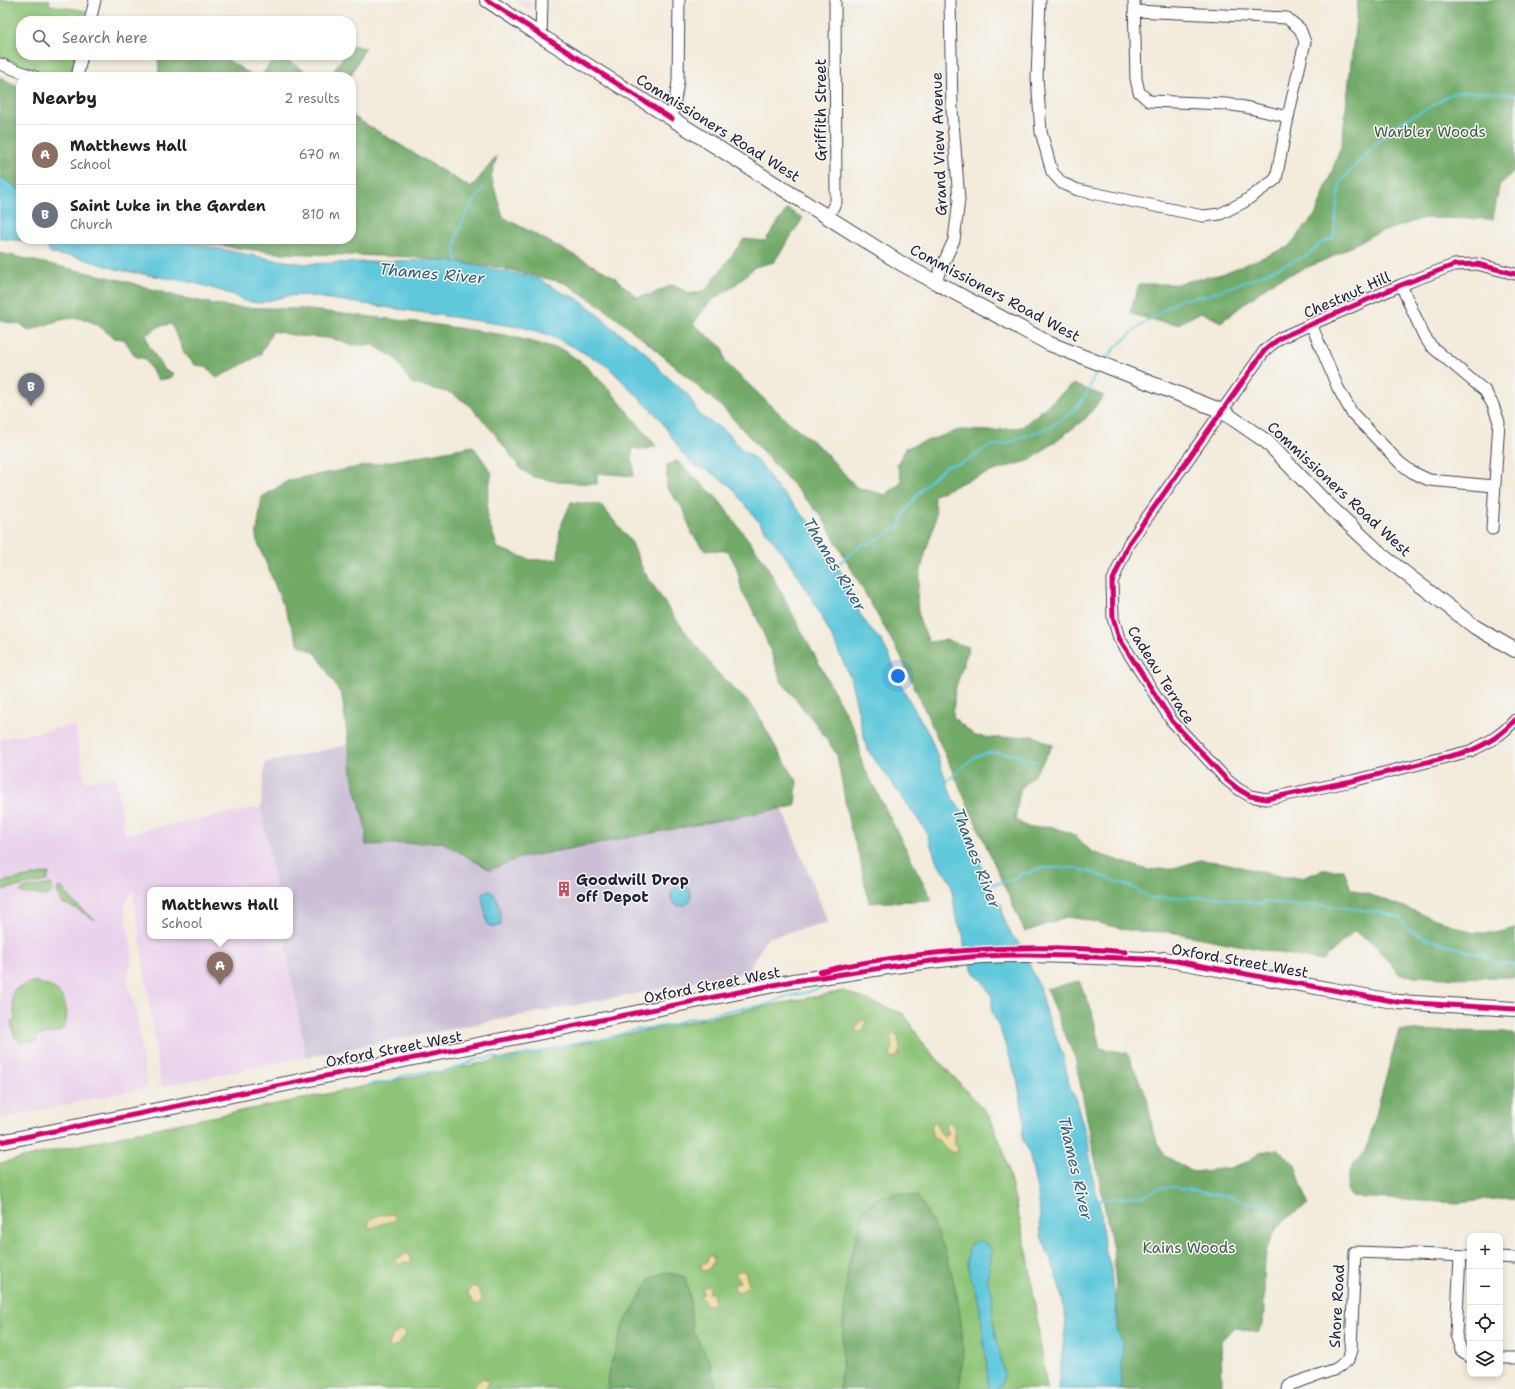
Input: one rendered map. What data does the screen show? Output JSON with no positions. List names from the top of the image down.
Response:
{
  "streets": {
    "main road": ["Commissioners Road West", "Oxford Street West"],
    "street": [
      "Griffith Street",
      "Grand View Avenue",
      "Chestnut Hill",
      "Cadeau Terrace",
      "Shore Road"
    ]
  },
  "crossings": [
    ["Griffith Street", "Commissioners Road West"],
    ["Commissioners Road West", "Grand View Avenue"],
    ["Commissioners Road West", "Chestnut Hill"],
    ["Commissioners Road West", "Cadeau Terrace"],
    ["Chestnut Hill", "Cadeau Terrace"]
  ],
  "water": ["Thames River"],
  "parks": ["Warbler Woods", "Kains Woods"],
  "places": {
    "building": ["Goodwill Drop off Depot"]
  },
  "page": {
    "search": "Search here",
    "heading": ["Nearby", "2 results"],
    "list": [
      {
        "mark": "A",
        "name": "Matthews Hall",
        "note": "School",
        "value": "670 m"
      },
      {
        "mark": "B",
        "name": "Saint Luke in the Garden",
        "note": "Church",
        "value": "810 m"
      }
    ],
    "pins": ["B", "A"],
    "popup": ["Matthews Hall", "School"],
    "map_buttons": ["+", "−"]
  }
}
